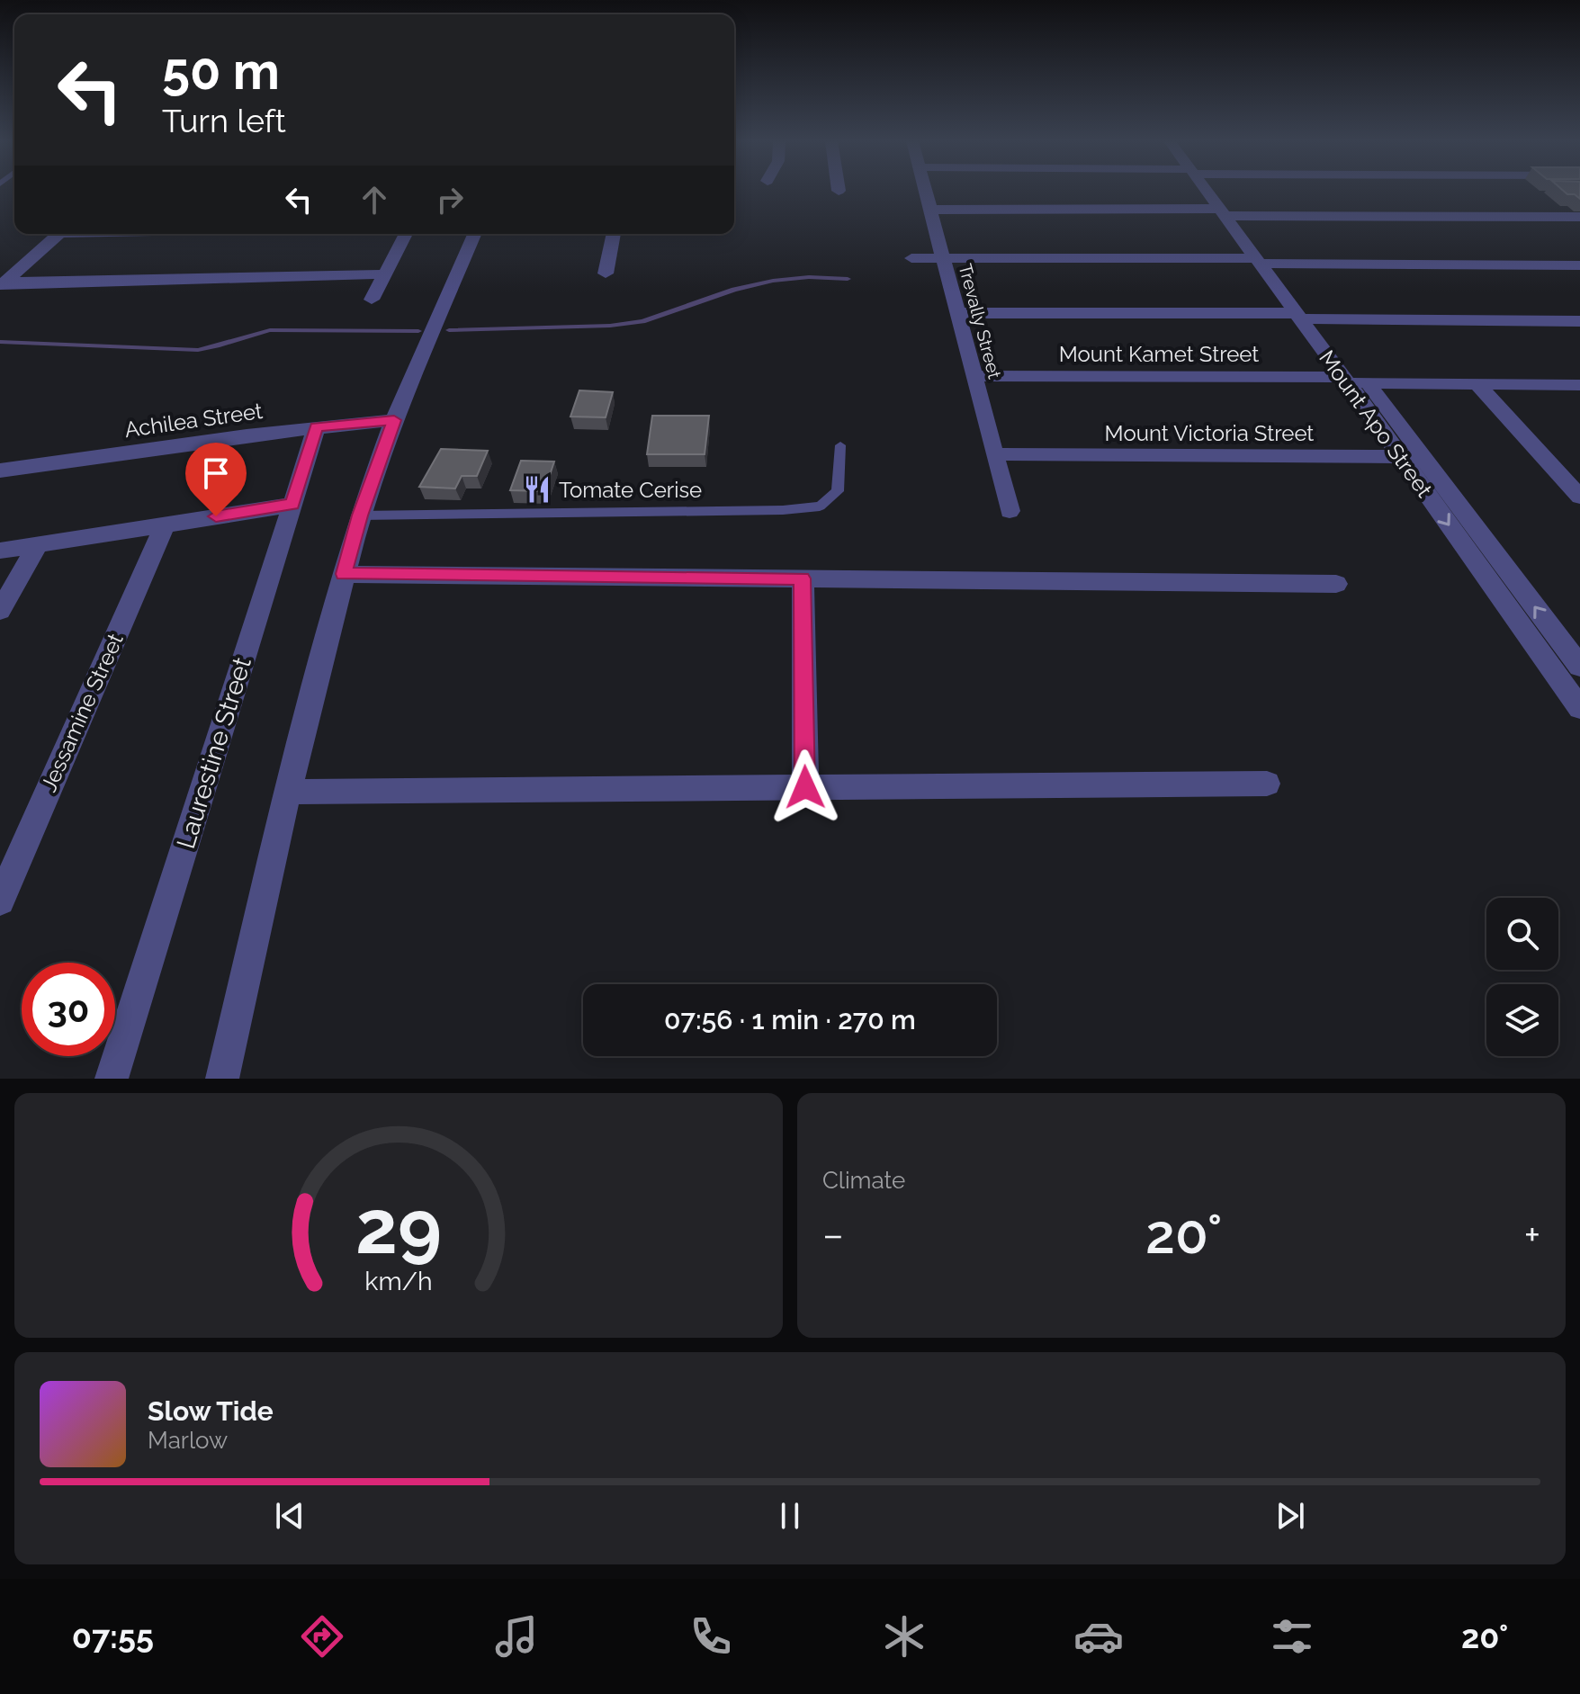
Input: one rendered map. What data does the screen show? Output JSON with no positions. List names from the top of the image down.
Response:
{
  "streets": {
    "street": [
      "Trevally Street",
      "Mount Kamet Street",
      "Achilea Street",
      "Mount Apo Street",
      "Mount Victoria Street",
      "Jessamine Street",
      "Laurestine Street"
    ]
  },
  "crossings": [
    ["Trevally Street", "Mount Kamet Street"],
    ["Trevally Street", "Mount Victoria Street"],
    ["Mount Kamet Street", "Mount Apo Street"],
    ["Achilea Street", "Laurestine Street"],
    ["Mount Apo Street", "Mount Victoria Street"]
  ],
  "places": {
    "restaurant": ["Tomate Cerise"]
  },
  "page": {
    "turn": ["50 m", "Turn left"],
    "limit": "30",
    "trip": "07:56 · 1 min · 270 m",
    "tile": "Climate",
    "heat": ["−", "20°", "+"],
    "song": ["Slow Tide", "Marlow"],
    "tabs": ["07:55", "20°"],
    "gauge": ["29", "km/h"]
  }
}
